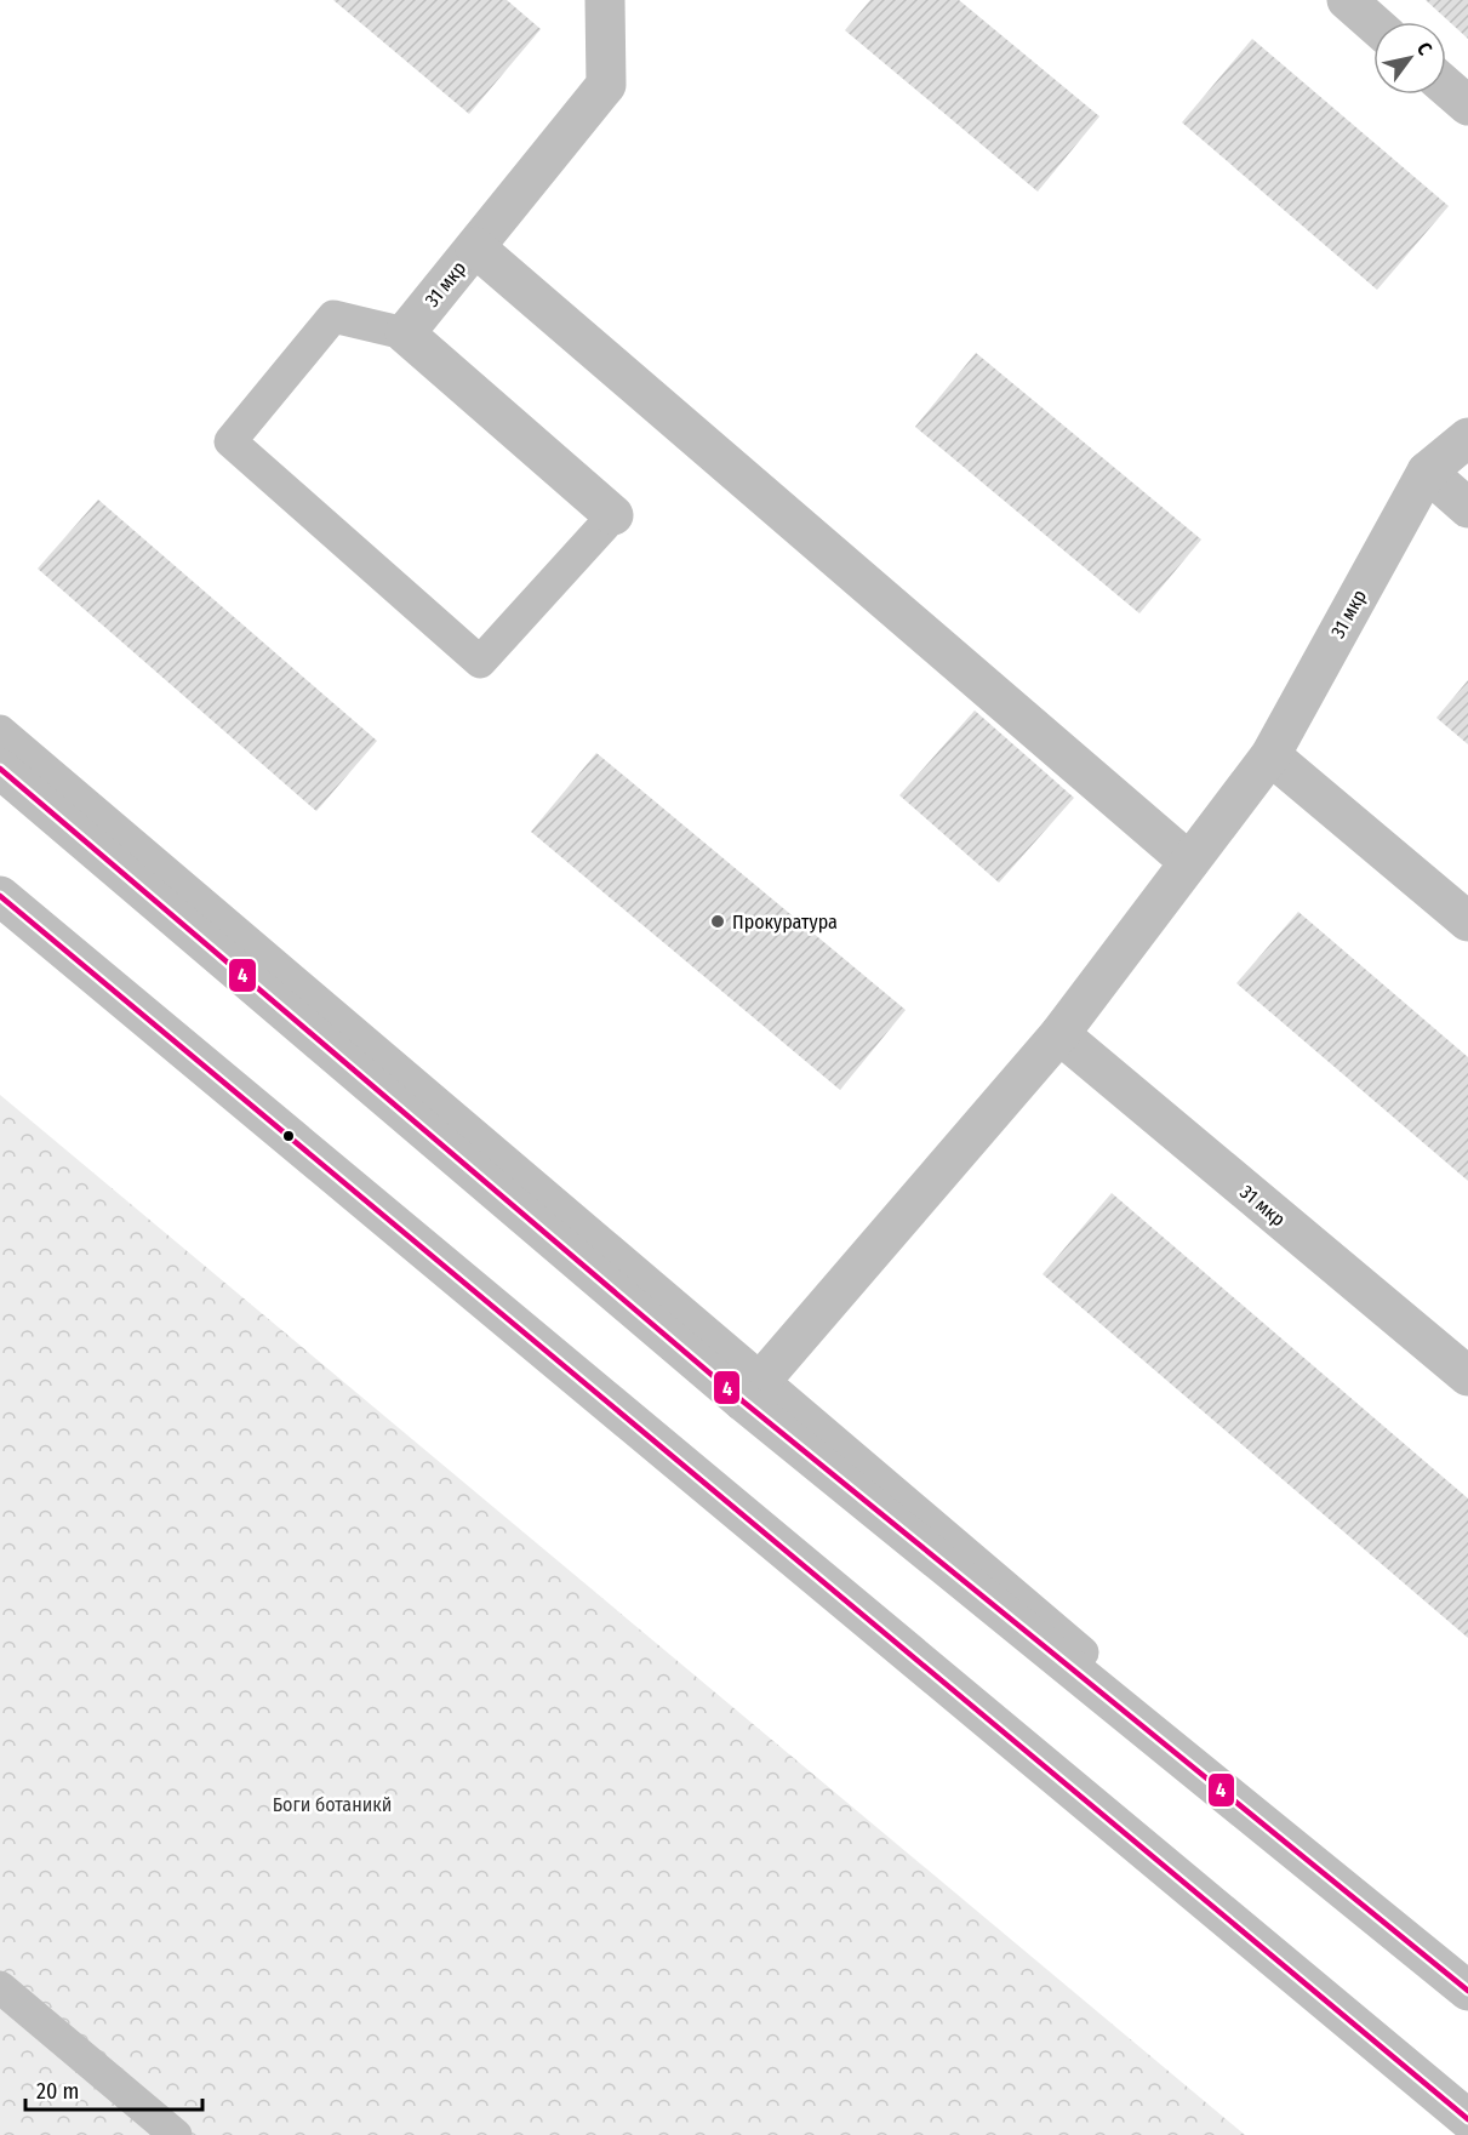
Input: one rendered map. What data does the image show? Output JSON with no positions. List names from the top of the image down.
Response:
{
  "streets": {
    "main road": ["31 мкр"]
  },
  "parks": ["Боги ботаникй"],
  "places": ["Прокуратура"],
  "lines": ["transit line 4"],
  "scale_bar": "20 m",
  "north": "top right"
}
